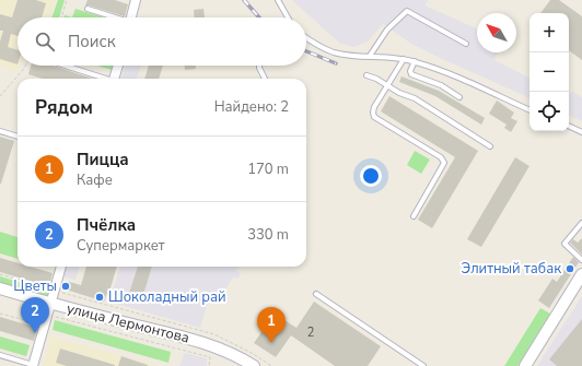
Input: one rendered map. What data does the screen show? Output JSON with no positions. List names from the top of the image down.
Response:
{
  "streets": {
    "street": ["улица Лермонтова"]
  },
  "places": ["Элитный табак", "Цветы", "Шоколадный рай"],
  "house_numbers": ["2"],
  "north": "top left",
  "page": {
    "map_buttons": ["+", "−"],
    "search": "Поиск",
    "heading": ["Рядом", "Найдено: 2"],
    "list": [
      {
        "mark": "1",
        "name": "Пицца",
        "note": "Кафе",
        "value": "170 m"
      },
      {
        "mark": "2",
        "name": "Пчёлка",
        "note": "Супермаркет",
        "value": "330 m"
      }
    ],
    "pins": ["2", "1"]
  }
}
